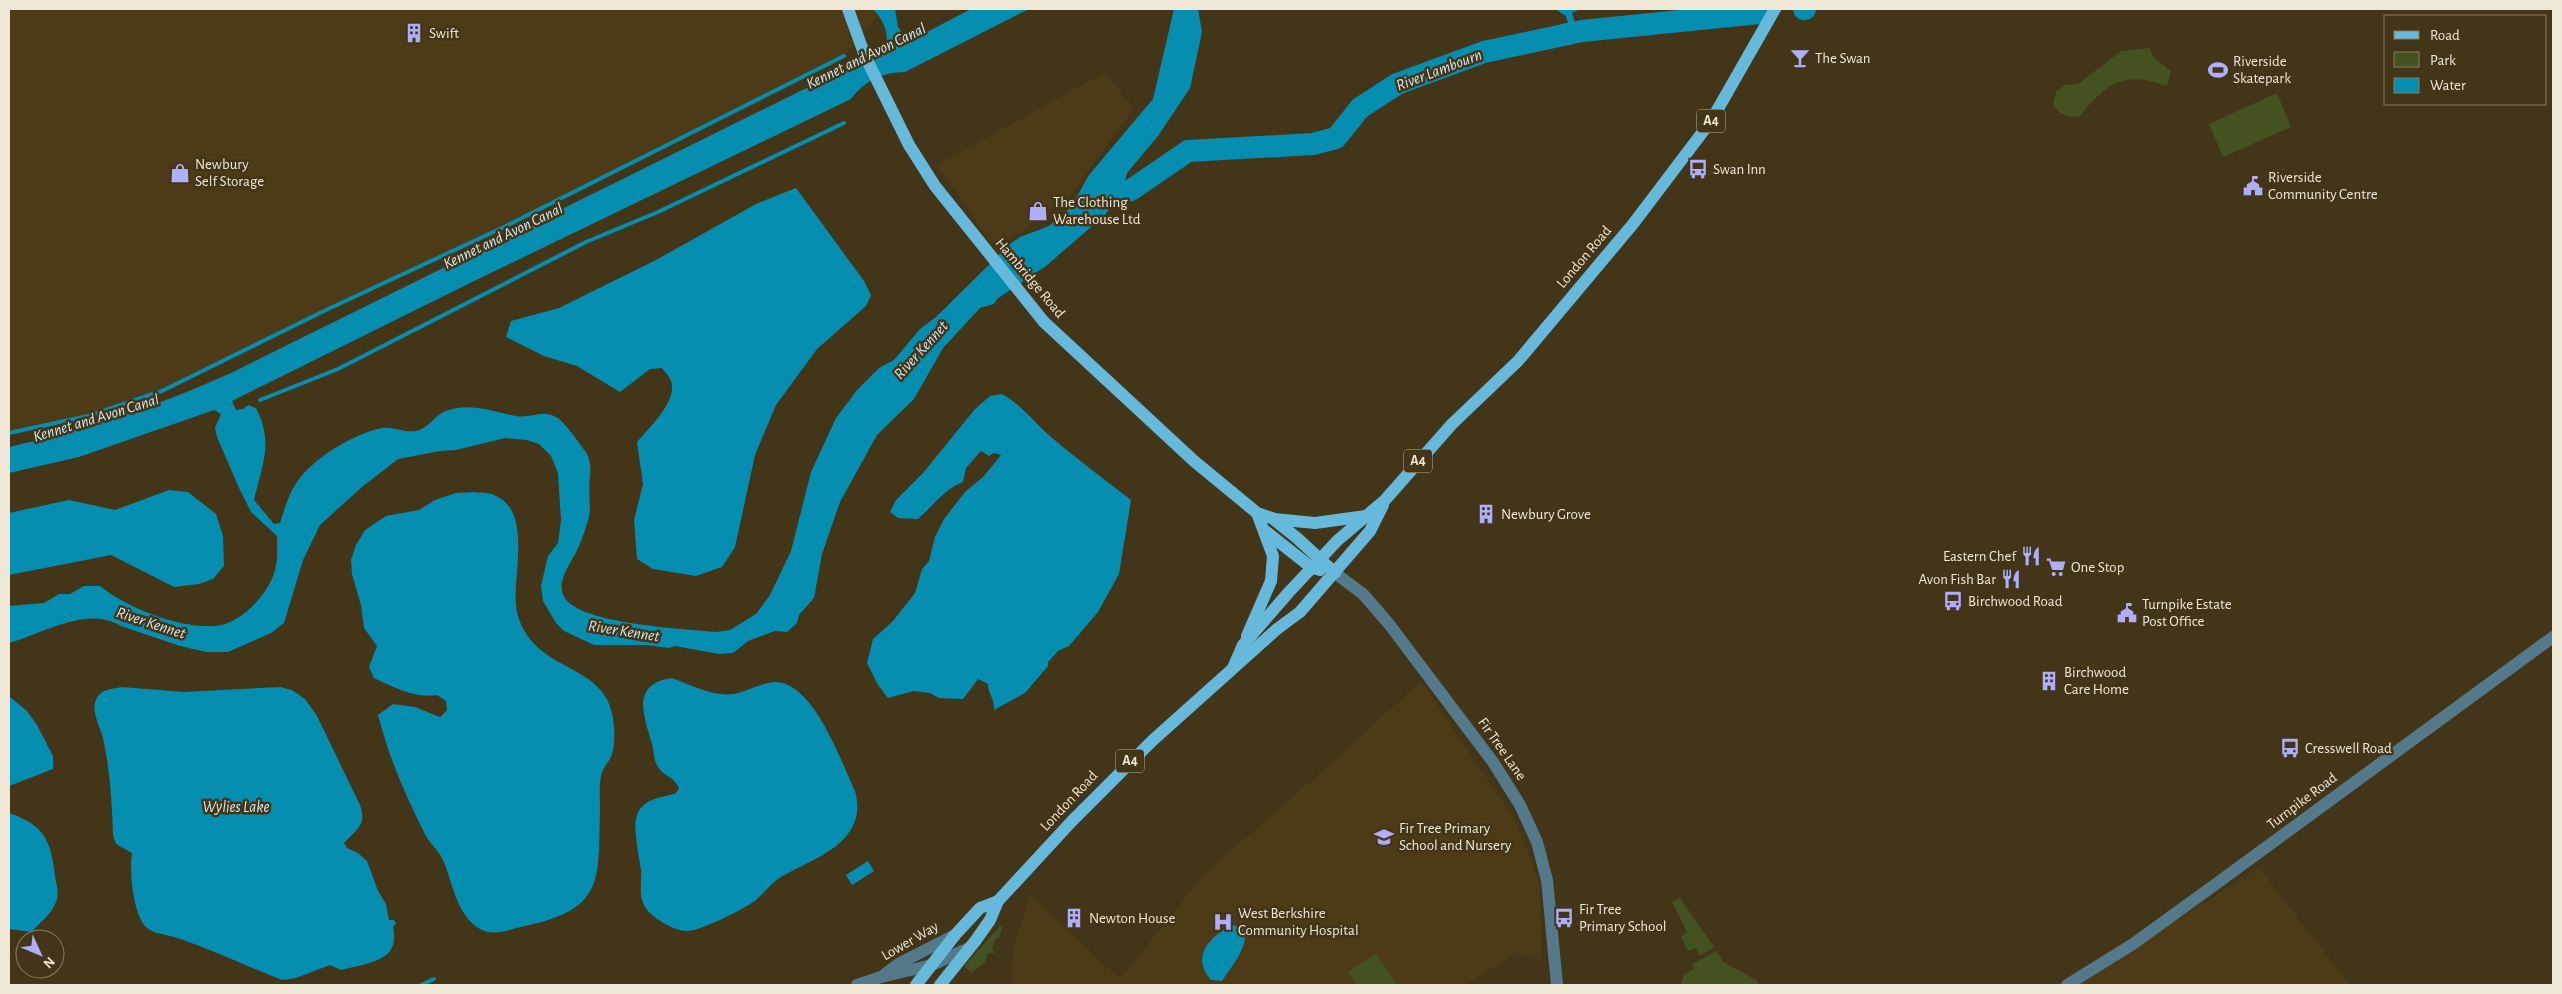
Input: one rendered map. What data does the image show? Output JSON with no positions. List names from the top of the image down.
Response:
{
  "streets": {
    "main road": ["A4", "London Road", "Hambridge Road"],
    "street": ["Fir Tree Lane", "Turnpike Road", "Lower Way"]
  },
  "crossings": [
    ["London Road", "Hambridge Road"],
    ["London Road", "Fir Tree Lane"],
    ["London Road", "Lower Way"],
    ["Hambridge Road", "Fir Tree Lane"]
  ],
  "water": [
    "Kennet and Avon Canal",
    "River Lambourn",
    "River Kennet",
    "Wylies Lake"
  ],
  "places": {
    "building": [
      "Swift",
      "Newbury Grove",
      "Birchwood Care Home",
      "Newton House"
    ],
    "bar": ["The Swan"],
    "sports": ["Riverside Skatepark"],
    "bus stop": [
      "Swan Inn",
      "Birchwood Road",
      "Cresswell Road",
      "Fir Tree Primary School"
    ],
    "shop": ["Newbury Self Storage", "The Clothing Warehouse Ltd"],
    "public building": ["Riverside Community Centre", "Turnpike Estate Post Office"],
    "restaurant": ["Eastern Chef", "Avon Fish Bar"],
    "supermarket": ["One Stop"],
    "school or university": ["Fir Tree Primary School and Nursery"],
    "hospital": ["West Berkshire Community Hospital"]
  },
  "legend": ["Road", "Park", "Water"],
  "north": "bottom right"
}
